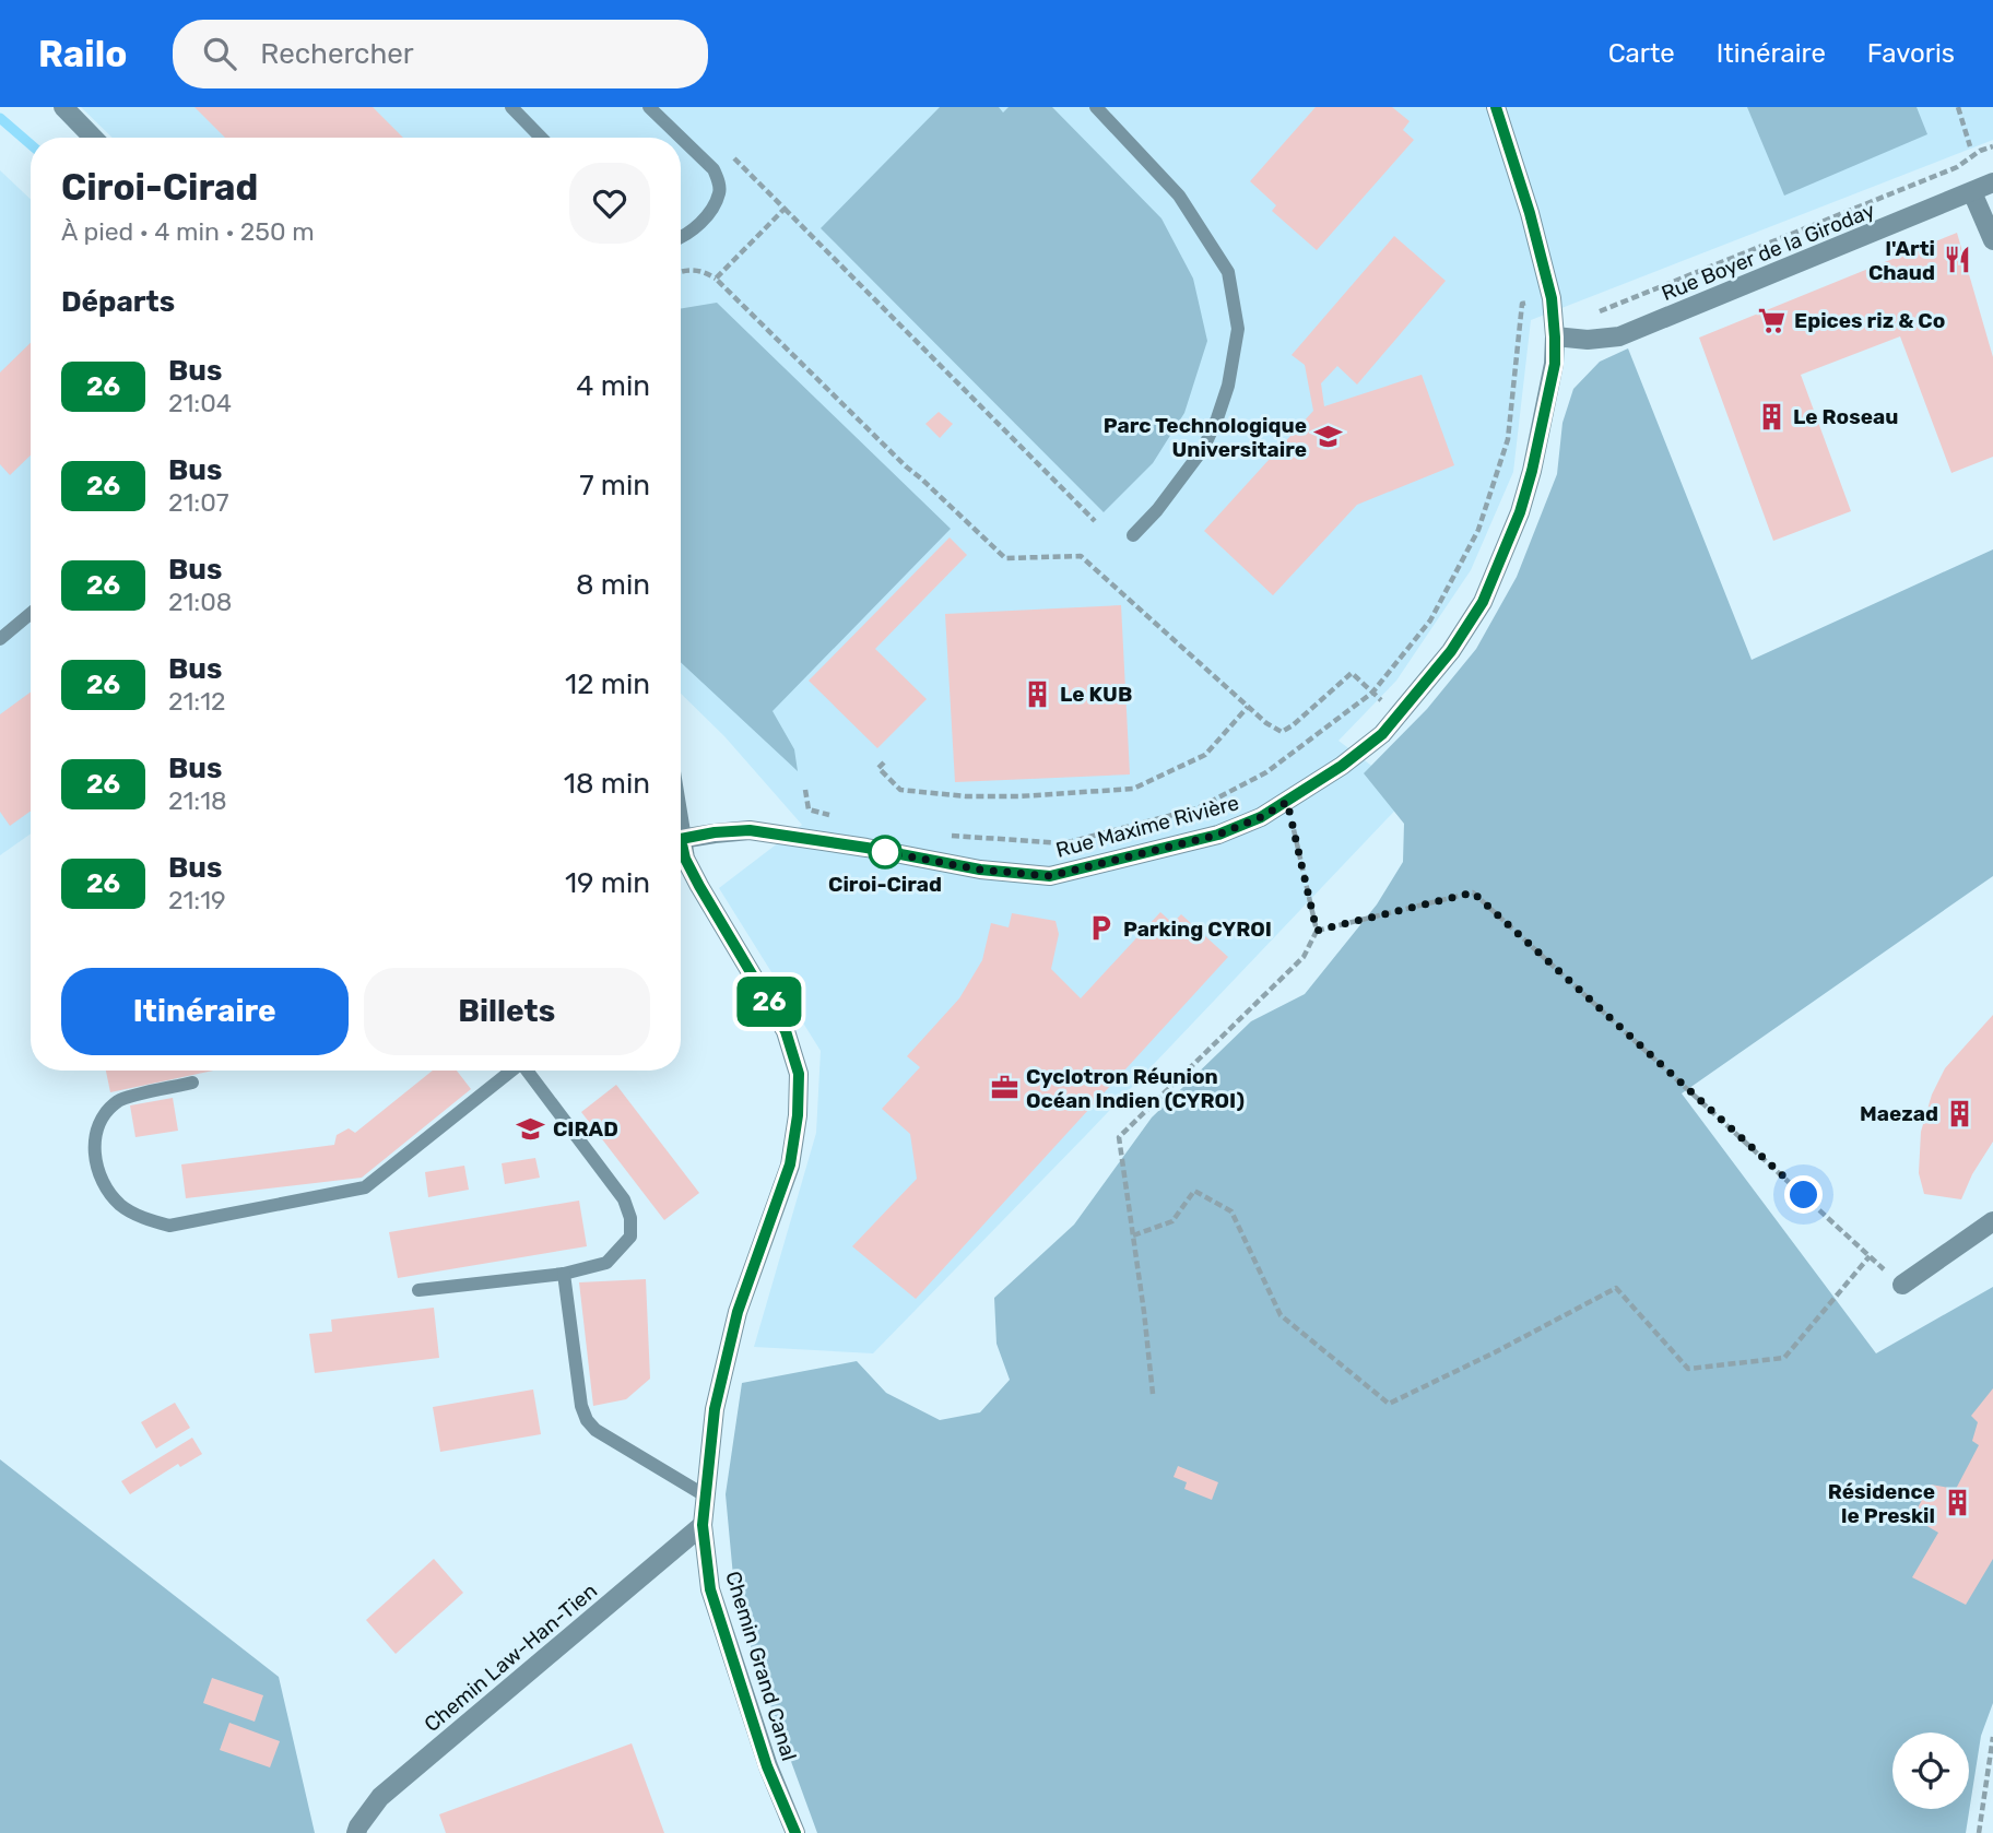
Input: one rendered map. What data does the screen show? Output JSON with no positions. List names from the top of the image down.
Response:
{
  "streets": {
    "street": [
      "Rue Boyer de la Giroday",
      "Rue Maxime Rivière",
      "Chemin Law-Han-Tien",
      "Chemin Grand Canal"
    ]
  },
  "crossings": [
    ["Rue Boyer de la Giroday", "Rue Maxime Rivière"],
    ["Rue Maxime Rivière", "Chemin Grand Canal"],
    ["Chemin Law-Han-Tien", "Chemin Grand Canal"]
  ],
  "places": {
    "restaurant": ["l'Arti Chaud"],
    "supermarket": ["Epices riz & Co"],
    "building": [
      "Le Roseau",
      "Le KUB",
      "Maezad",
      "Résidence le Preskil"
    ],
    "school or university": ["Parc Technologique Universitaire", "CIRAD"],
    "other": ["Ciroi-Cirad"],
    "parking": ["Parking CYROI"],
    "office": ["Cyclotron Réunion Océan Indien (CYROI)"]
  },
  "lines": ["bus line 26"],
  "page": {
    "header": "Railo",
    "search": "Rechercher",
    "nav": ["Carte", "Itinéraire", "Favoris"],
    "on_map": "26",
    "heading": [
      ["Ciroi-Cirad", "À pied · 4 min · 250 m"],
      "Départs"
    ],
    "list": [
      {
        "mark": "26",
        "name": "Bus",
        "note": "21:04",
        "value": "4 min"
      },
      {
        "mark": "26",
        "name": "Bus",
        "note": "21:07",
        "value": "7 min"
      },
      {
        "mark": "26",
        "name": "Bus",
        "note": "21:08",
        "value": "8 min"
      },
      {
        "mark": "26",
        "name": "Bus",
        "note": "21:12",
        "value": "12 min"
      },
      {
        "mark": "26",
        "name": "Bus",
        "note": "21:18",
        "value": "18 min"
      },
      {
        "mark": "26",
        "name": "Bus",
        "note": "21:19",
        "value": "19 min"
      }
    ],
    "buttons": ["Itinéraire", "Billets"]
  }
}
